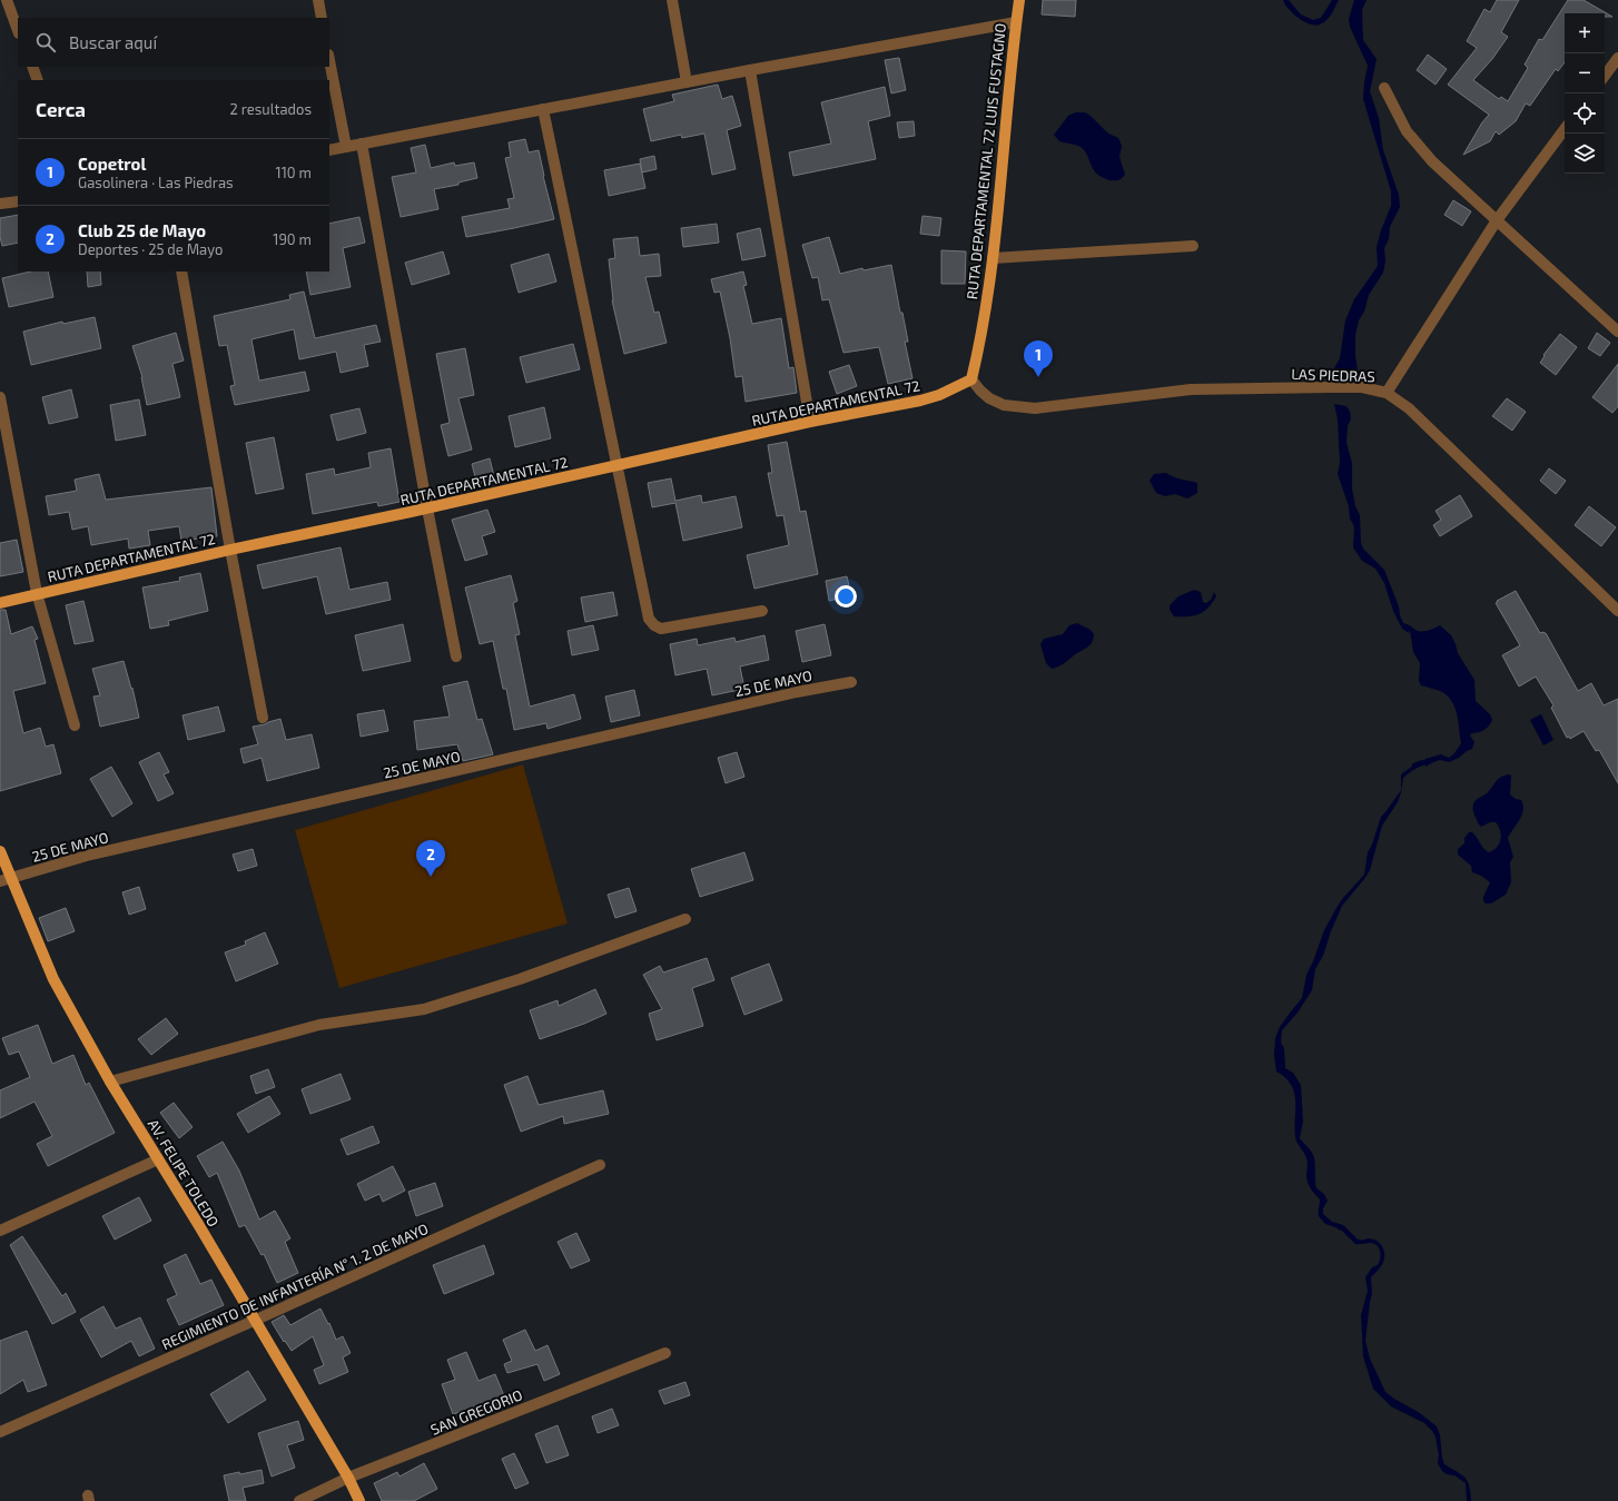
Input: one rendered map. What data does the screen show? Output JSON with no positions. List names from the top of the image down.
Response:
{
  "streets": {
    "main road": ["RUTA DEPARTAMENTAL 72 LUIS FUSTAGNO", "RUTA DEPARTAMENTAL 72", "AV. FELIPE TOLEDO"],
    "street": [
      "LAS PIEDRAS",
      "25 DE MAYO",
      "REGIMIENTO DE INFANTERÍA N° 1. 2 DE MAYO",
      "SAN GREGORIO"
    ]
  },
  "crossings": [
    ["RUTA DEPARTAMENTAL 72 LUIS FUSTAGNO", "LAS PIEDRAS"],
    ["RUTA DEPARTAMENTAL 72 LUIS FUSTAGNO", "RUTA DEPARTAMENTAL 72"],
    ["LAS PIEDRAS", "RUTA DEPARTAMENTAL 72"],
    ["25 DE MAYO", "AV. FELIPE TOLEDO"],
    ["AV. FELIPE TOLEDO", "REGIMIENTO DE INFANTERÍA N° 1. 2 DE MAYO"],
    ["AV. FELIPE TOLEDO", "SAN GREGORIO"]
  ],
  "page": {
    "map_buttons": ["+", "−"],
    "search": "Buscar aquí",
    "heading": ["Cerca", "2 resultados"],
    "list": [
      {
        "mark": "1",
        "name": "Copetrol",
        "note": "Gasolinera · Las Piedras",
        "value": "110 m"
      },
      {
        "mark": "2",
        "name": "Club 25 de Mayo",
        "note": "Deportes · 25 de Mayo",
        "value": "190 m"
      }
    ],
    "pins": ["1", "2"]
  }
}
